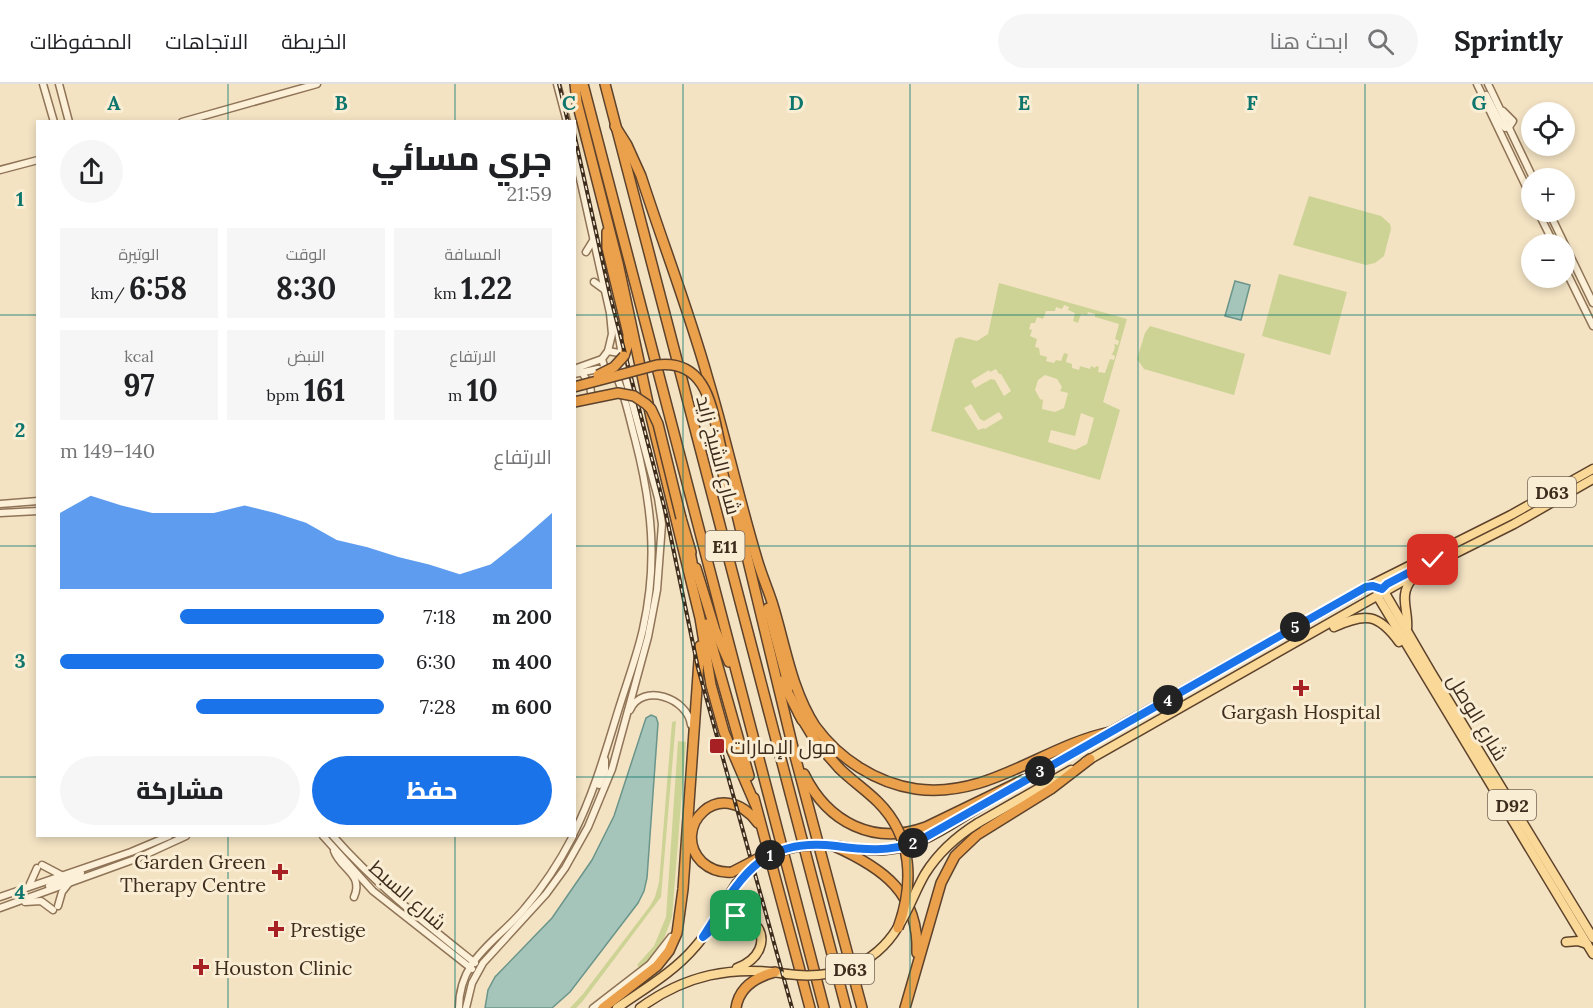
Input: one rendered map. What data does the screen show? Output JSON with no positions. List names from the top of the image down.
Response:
{
  "streets": {
    "highway": ["شارع الشيخ زايد", "E11"],
    "main road": ["D63", "شارع الوصل", "D92"],
    "street": ["شارع السبط"]
  },
  "crossings": [
    ["D63", "شارع الوصل"]
  ],
  "places": {
    "health": [
      "Gargash Hospital",
      "Garden Green Therapy Centre",
      "Prestige",
      "Houston Clinic"
    ],
    "transit": ["مول الإمارات"]
  },
  "page": {
    "header": "Sprintly",
    "search": "ابحث هنا",
    "nav": ["الخريطة", "الاتجاهات", "المحفوظات"],
    "map_buttons": ["+", "−"],
    "heading": ["جري مسائي", "21:59"],
    "stats": [
      ["المسافة", "1.22 km"],
      ["الوقت", "8:30"],
      ["الوتيرة", "6:58 /km"],
      ["الارتفاع", "10 m"],
      ["النبض", "161 bpm"],
      ["kcal", "97"]
    ],
    "chart": ["الارتفاع", "140–149 m"],
    "list": [
      {
        "name": "200 m",
        "note": "7:18"
      },
      {
        "name": "400 m",
        "note": "6:30"
      },
      {
        "name": "600 m",
        "note": "7:28"
      }
    ],
    "pins": [
      "5",
      "4",
      "3",
      "2",
      "1"
    ],
    "buttons": ["حفظ", "مشاركة"]
  },
  "grid": {
    "columns": [
      "A",
      "B",
      "C",
      "D",
      "E",
      "F",
      "G"
    ],
    "rows": [
      "1",
      "2",
      "3",
      "4"
    ]
  }
}
